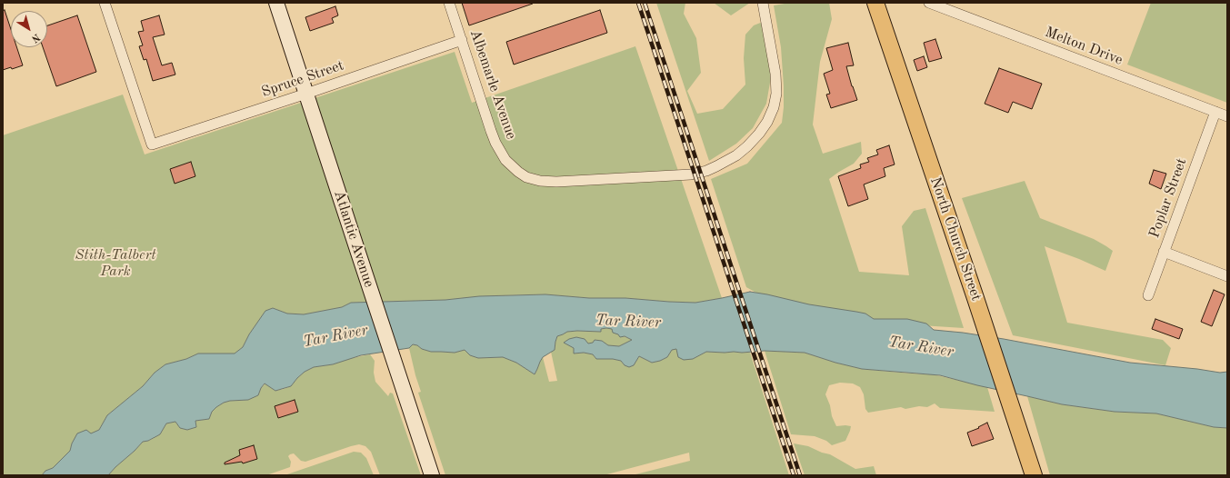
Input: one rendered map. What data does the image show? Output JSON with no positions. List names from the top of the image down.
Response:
{
  "streets": {
    "main road": ["Atlantic Avenue", "North Church Street"],
    "street": [
      "Melton Drive",
      "Spruce Street",
      "Albemarle Avenue",
      "Poplar Street"
    ]
  },
  "crossings": [
    ["Melton Drive", "Poplar Street"],
    ["Spruce Street", "Albemarle Avenue"],
    ["Spruce Street", "Atlantic Avenue"]
  ],
  "water": ["Tar River"],
  "parks": ["Stith-Talbert Park"],
  "north": "bottom right"
}
